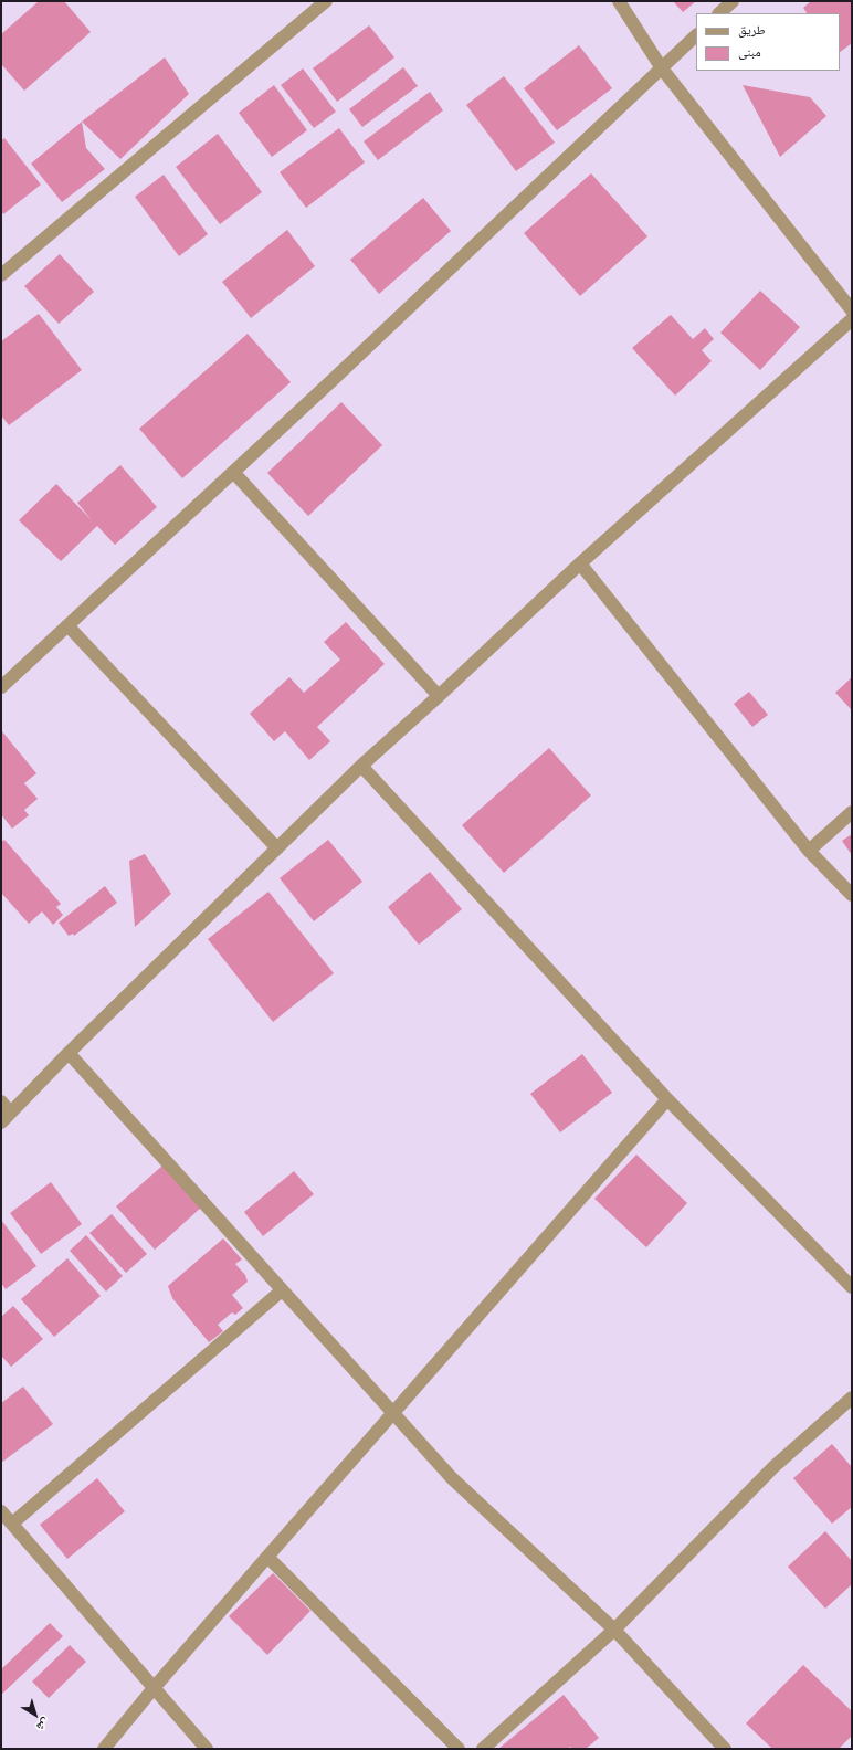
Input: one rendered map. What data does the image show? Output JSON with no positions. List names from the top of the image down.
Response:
{
  "legend": ["طريق", "مبنى"],
  "north": "bottom right"
}
